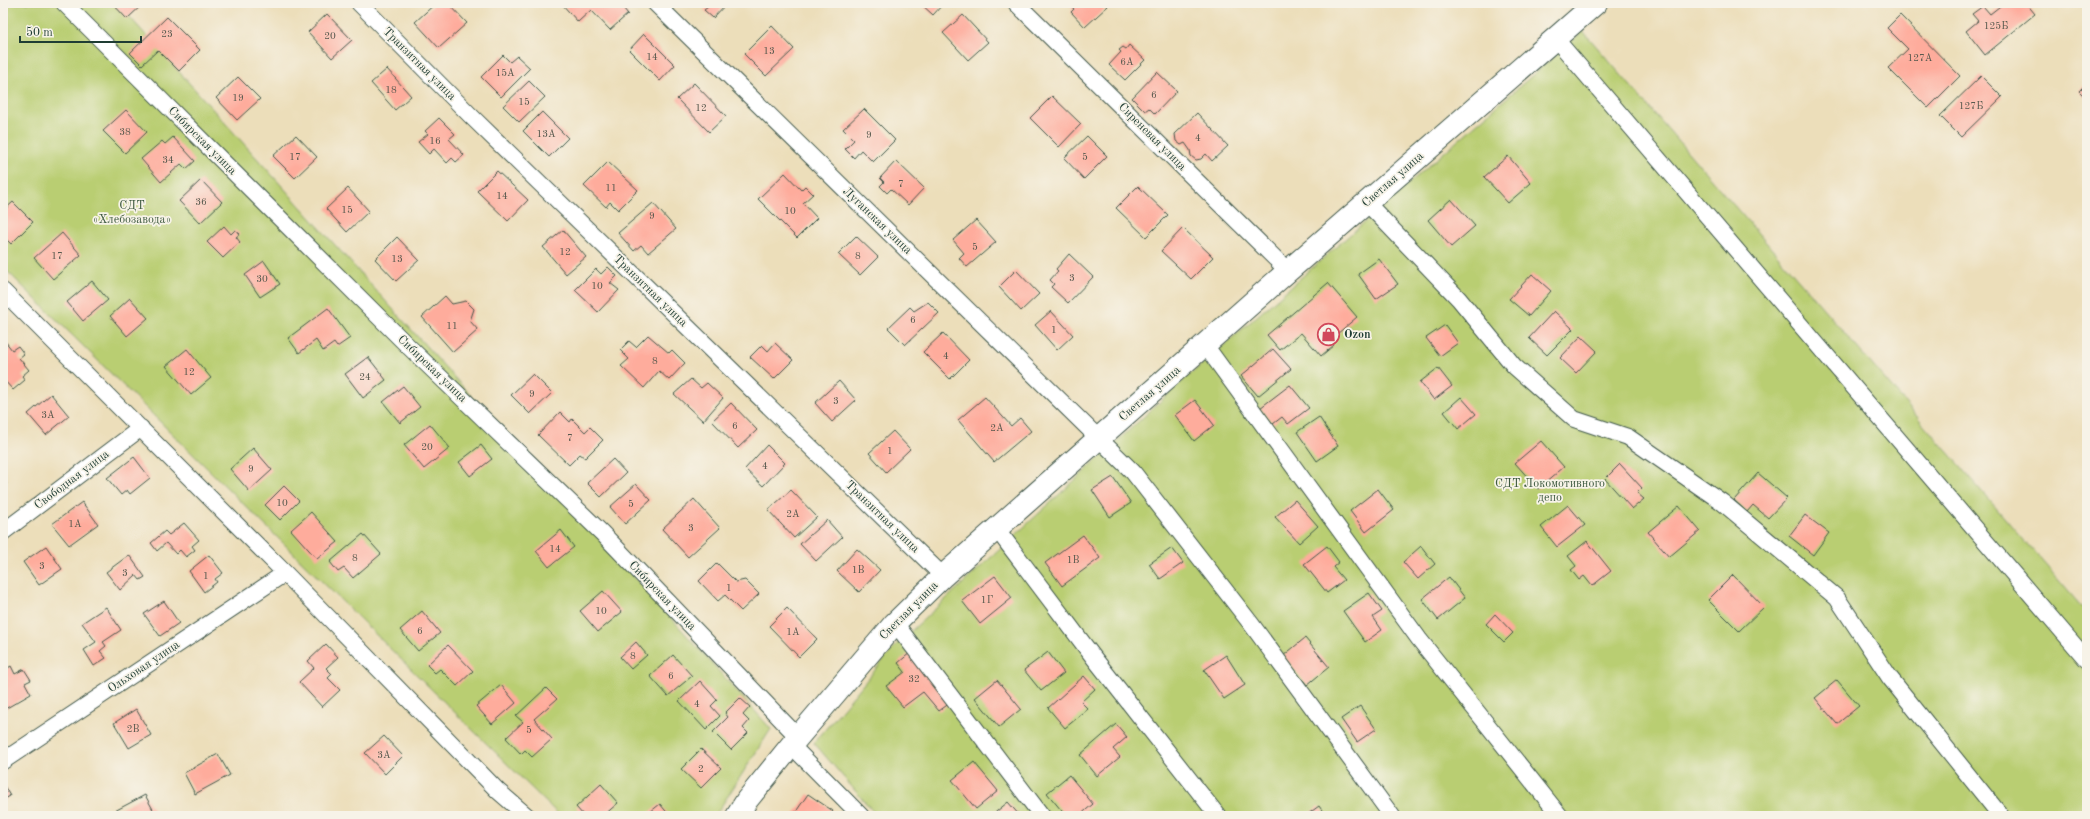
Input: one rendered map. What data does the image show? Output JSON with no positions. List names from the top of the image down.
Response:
{
  "streets": {
    "street": [
      "Транзитная улица",
      "Сиреневая улица",
      "Сибирская улица",
      "Светлая улица",
      "Луганская улица",
      "Свободная улица",
      "Ольховая улица"
    ]
  },
  "crossings": [
    ["Транзитная улица", "Светлая улица"],
    ["Сиреневая улица", "Светлая улица"],
    ["Сибирская улица", "Светлая улица"],
    ["Светлая улица", "Луганская улица"]
  ],
  "parks": ["СДТ «Хлебозавода»", "СДТ Локомотивного депо"],
  "places": {
    "shop": ["Ozon"]
  },
  "house_numbers": [
    "125Б",
    "23",
    "20",
    "13",
    "14",
    "127А",
    "6А",
    "15А",
    "18",
    "6",
    "19",
    "15",
    "127Б",
    "12",
    "38",
    "13А",
    "9",
    "4",
    "16",
    "17",
    "5",
    "34",
    "7",
    "11",
    "14",
    "36",
    "15",
    "10",
    "9",
    "5",
    "12",
    "17",
    "8",
    "13",
    "3",
    "30",
    "10",
    "6",
    "11",
    "1",
    "4",
    "8",
    "12",
    "24",
    "9",
    "3",
    "3А",
    "6",
    "2А",
    "7",
    "20",
    "1",
    "4",
    "9",
    "10",
    "5",
    "2А",
    "1А",
    "3",
    "14",
    "8",
    "1В",
    "3",
    "1В",
    "3",
    "1",
    "1",
    "1Г",
    "10",
    "6",
    "1А",
    "8",
    "6",
    "32",
    "4",
    "2В",
    "5",
    "3А",
    "2"
  ],
  "scale_bar": "50 m"
}
